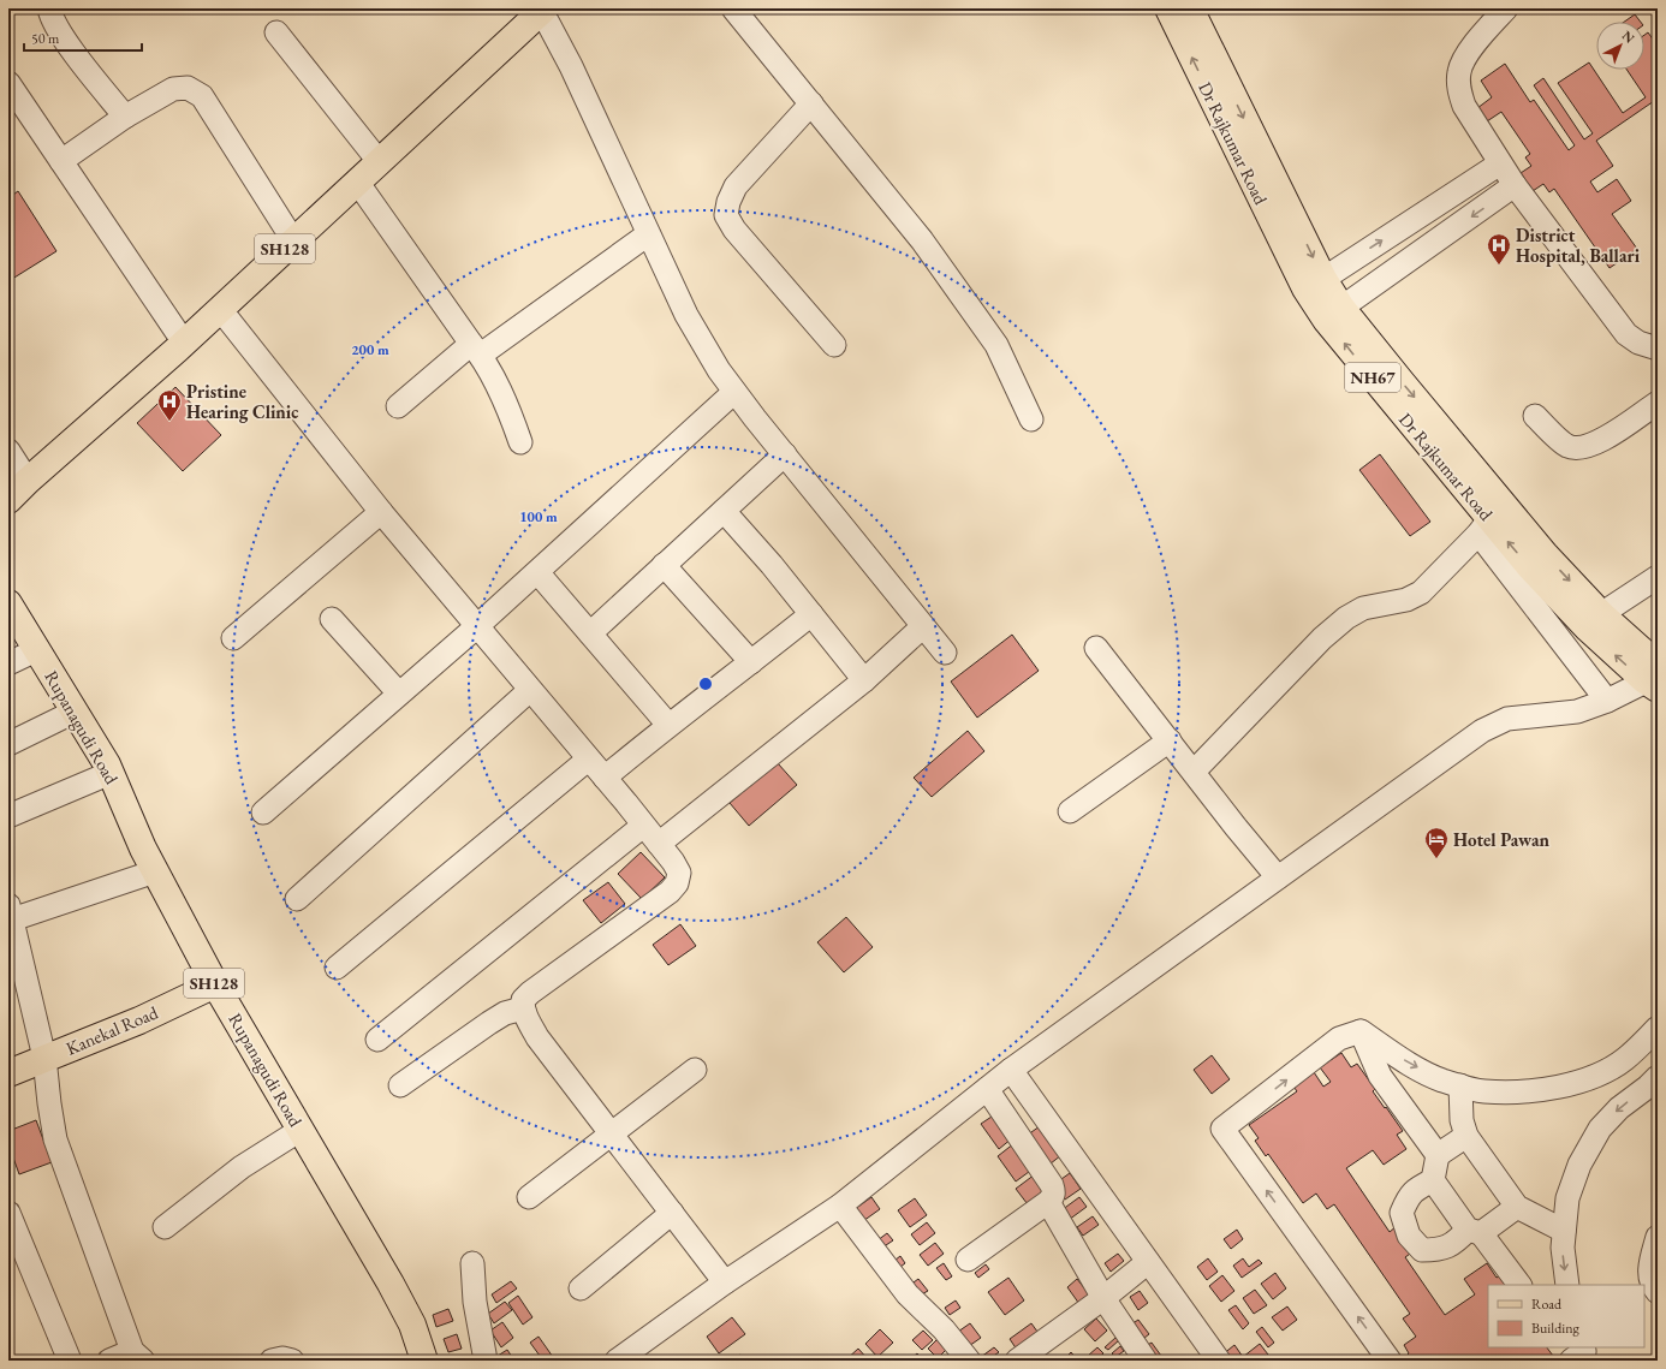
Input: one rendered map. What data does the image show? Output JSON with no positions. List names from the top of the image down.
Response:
{
  "streets": {
    "main road": [
      "Dr Rajkumar Road",
      "SH128",
      "NH67",
      "Rupanagudi Road",
      "Kanekal Road"
    ]
  },
  "crossings": [
    ["Rupanagudi Road", "Kanekal Road"]
  ],
  "places": {
    "hospital": ["District Hospital, Ballari", "Pristine Hearing Clinic"],
    "hotel": ["Hotel Pawan"]
  },
  "legend": ["Road", "Building"],
  "scale_bar": "50 m",
  "north": "top right",
  "rings": ["200 m", "100 m"]
}
